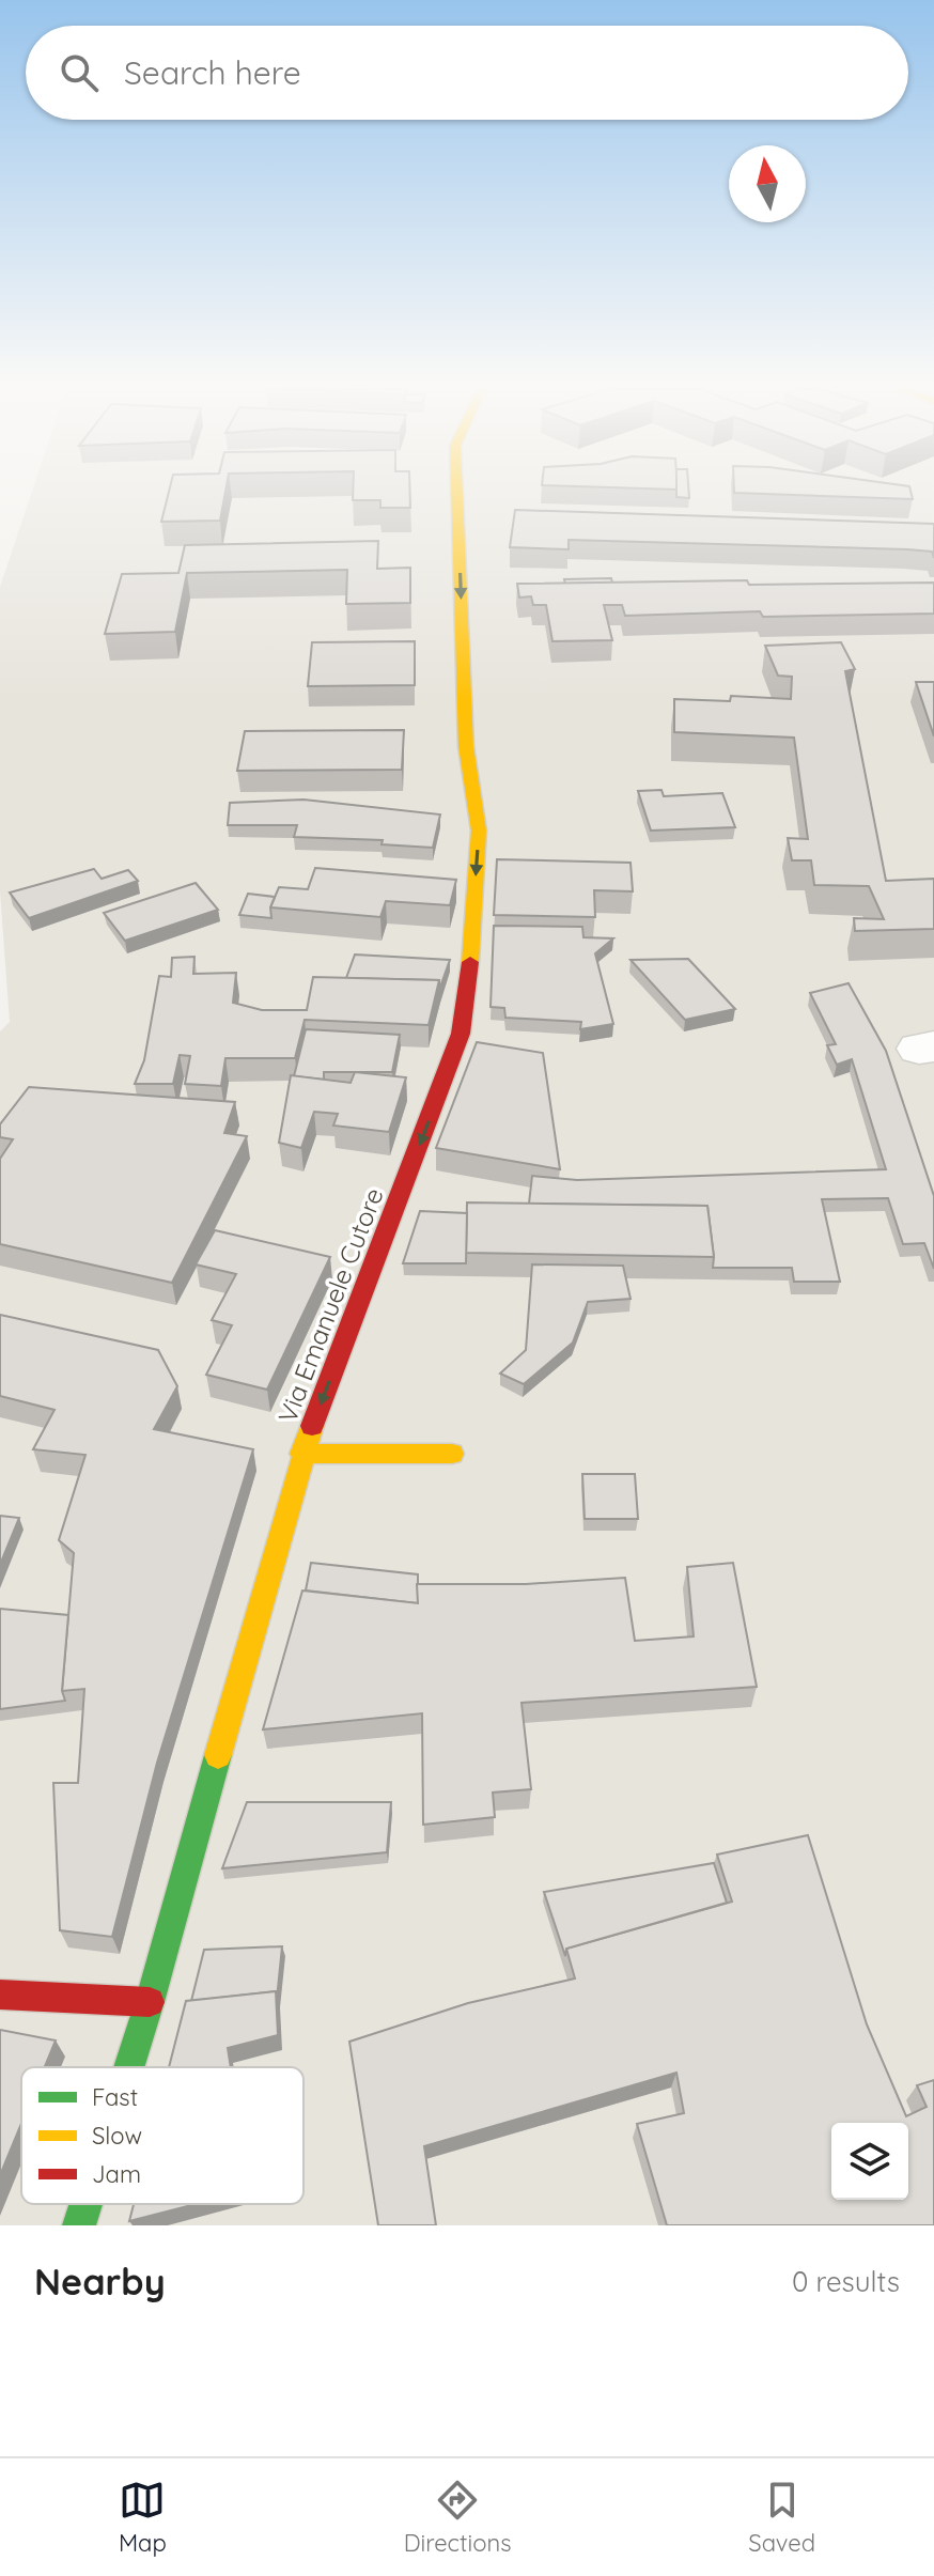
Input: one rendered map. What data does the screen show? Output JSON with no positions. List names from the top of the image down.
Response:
{
  "streets": {
    "street": ["Via Emanuele Cutore"]
  },
  "one_way": ["Via Emanuele Cutore"],
  "legend": ["Fast", "Slow", "Jam"],
  "north": "top",
  "page": {
    "search": "Search here",
    "heading": ["Nearby", "0 results"],
    "nav": ["Map", "Directions", "Saved"]
  }
}
